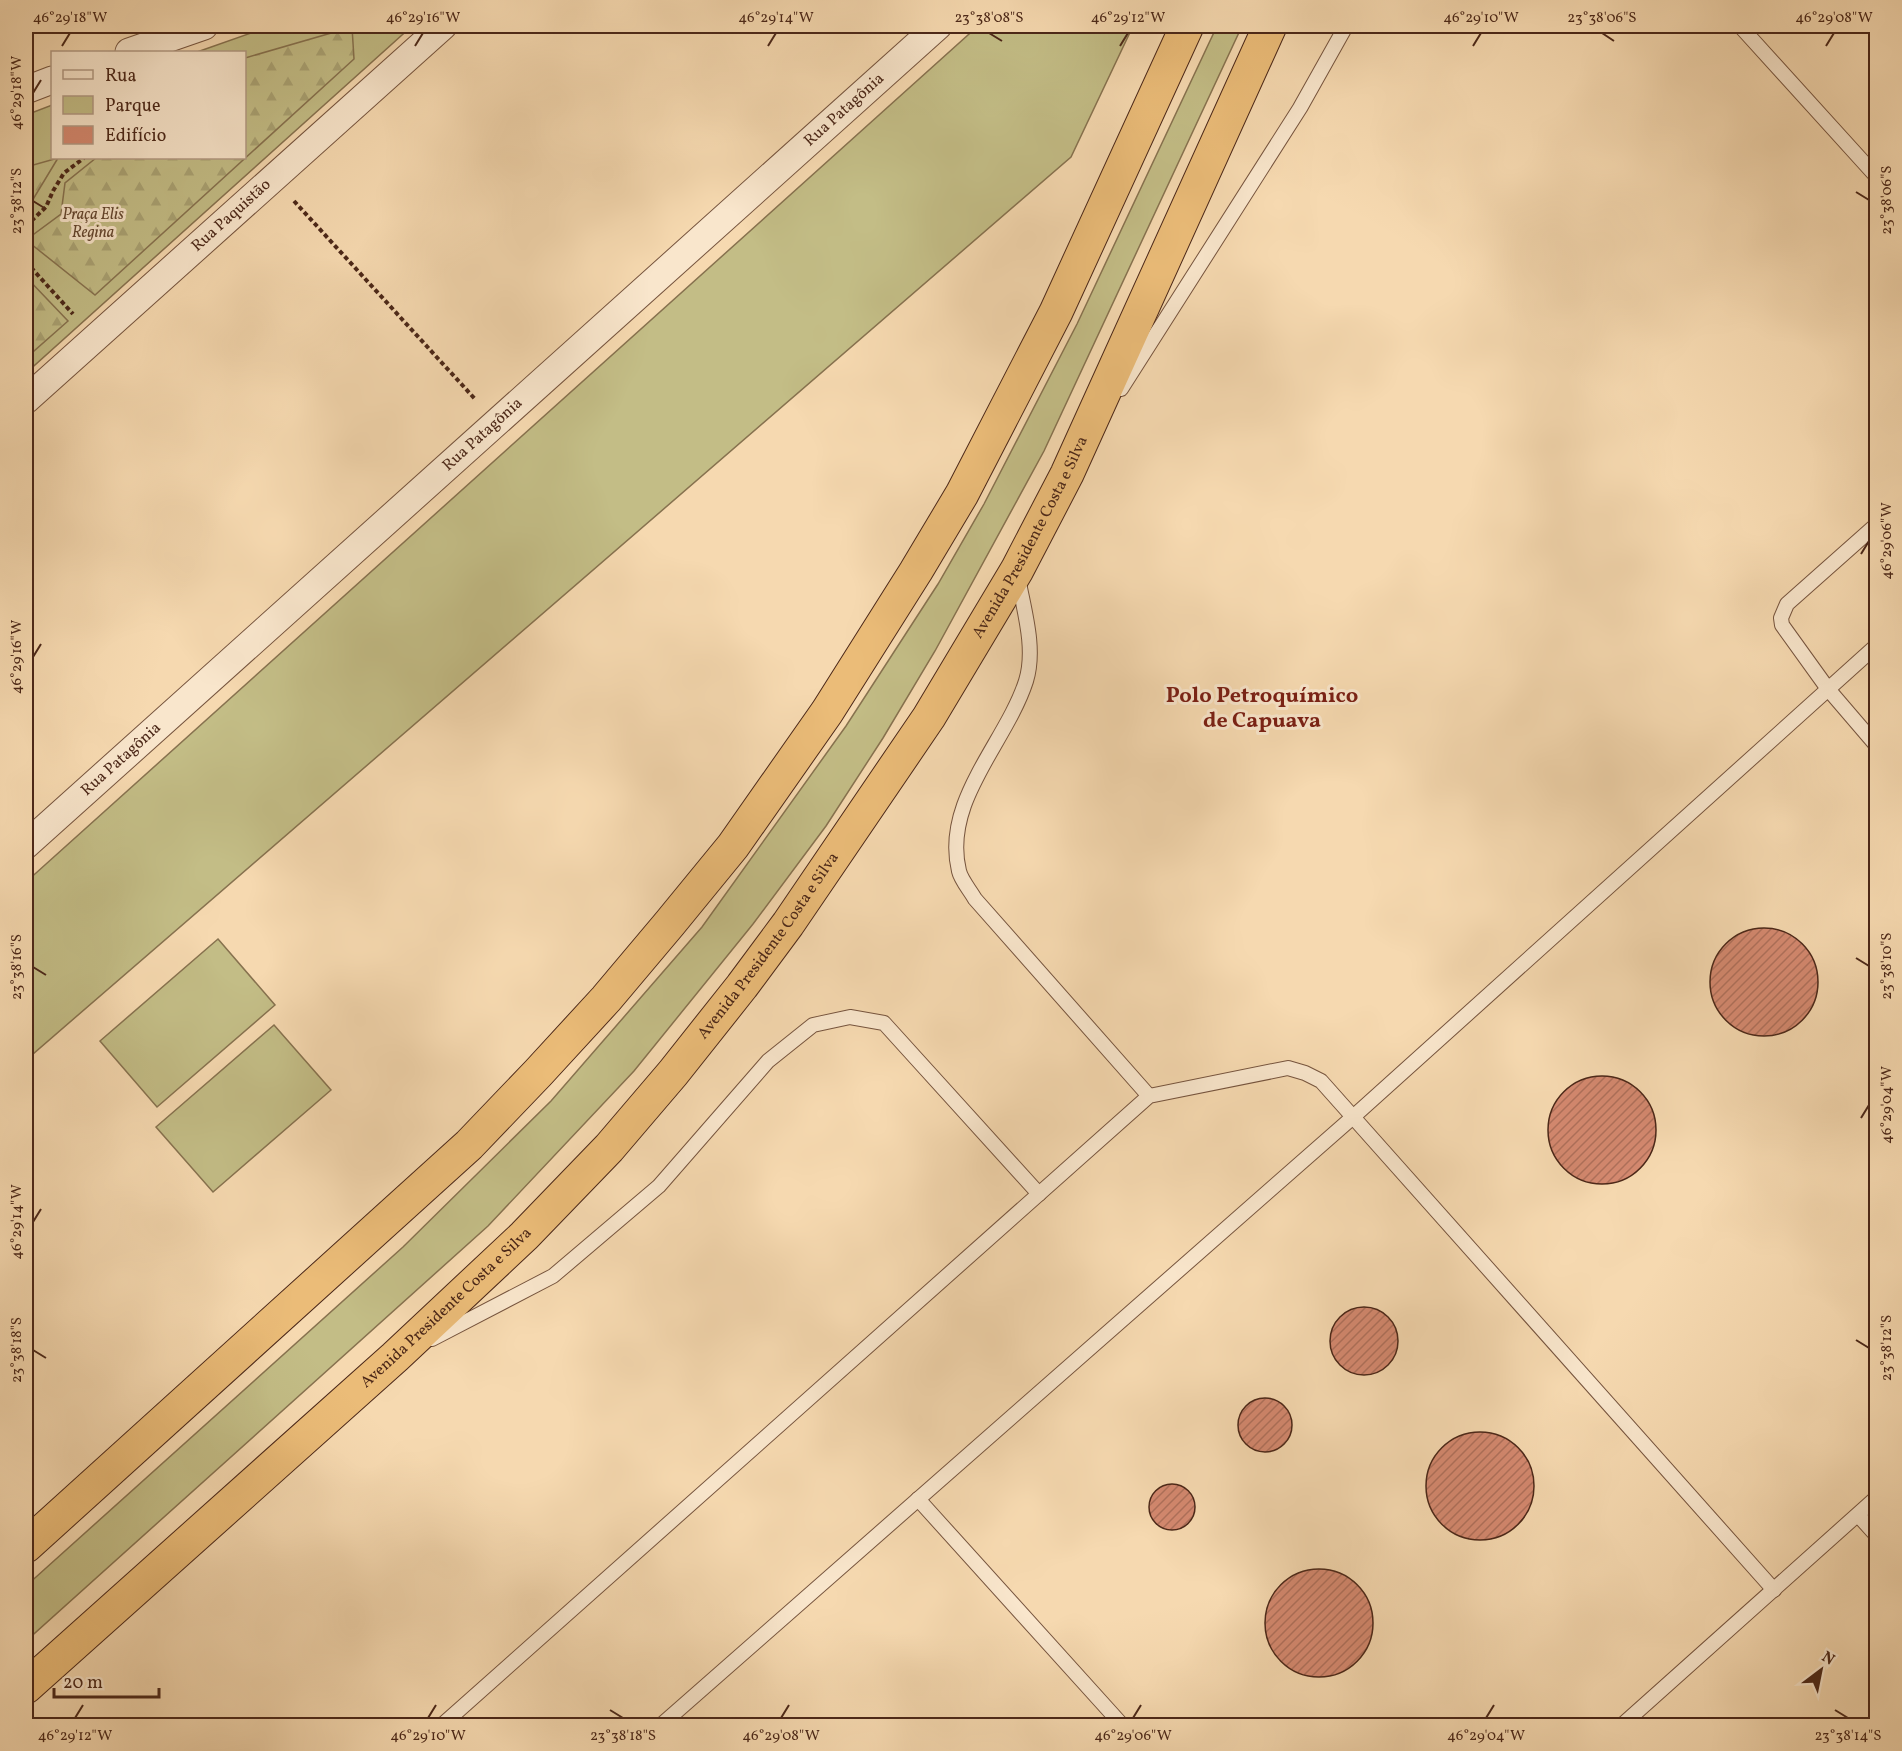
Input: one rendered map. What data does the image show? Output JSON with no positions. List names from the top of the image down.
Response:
{
  "streets": {
    "highway": ["Avenida Presidente Costa e Silva"],
    "street": ["Rua Patagônia", "Rua Paquistão"]
  },
  "districts": ["Polo Petroquímico de Capuava"],
  "parks": ["Praça Elis Regina"],
  "legend": ["Rua", "Parque", "Edifício"],
  "scale_bar": "20 m",
  "north": "top right",
  "coordinates": [
    "46°29'18\"W",
    "46°29'16\"W",
    "46°29'14\"W",
    "23°38'08\"S",
    "46°29'12\"W",
    "46°29'10\"W",
    "23°38'06\"S",
    "46°29'08\"W",
    "23°38'12\"S",
    "46°29'06\"W",
    "23°38'10\"S",
    "23°38'16\"S",
    "46°29'04\"W",
    "23°38'18\"S",
    "23°38'14\"S"
  ]
}
